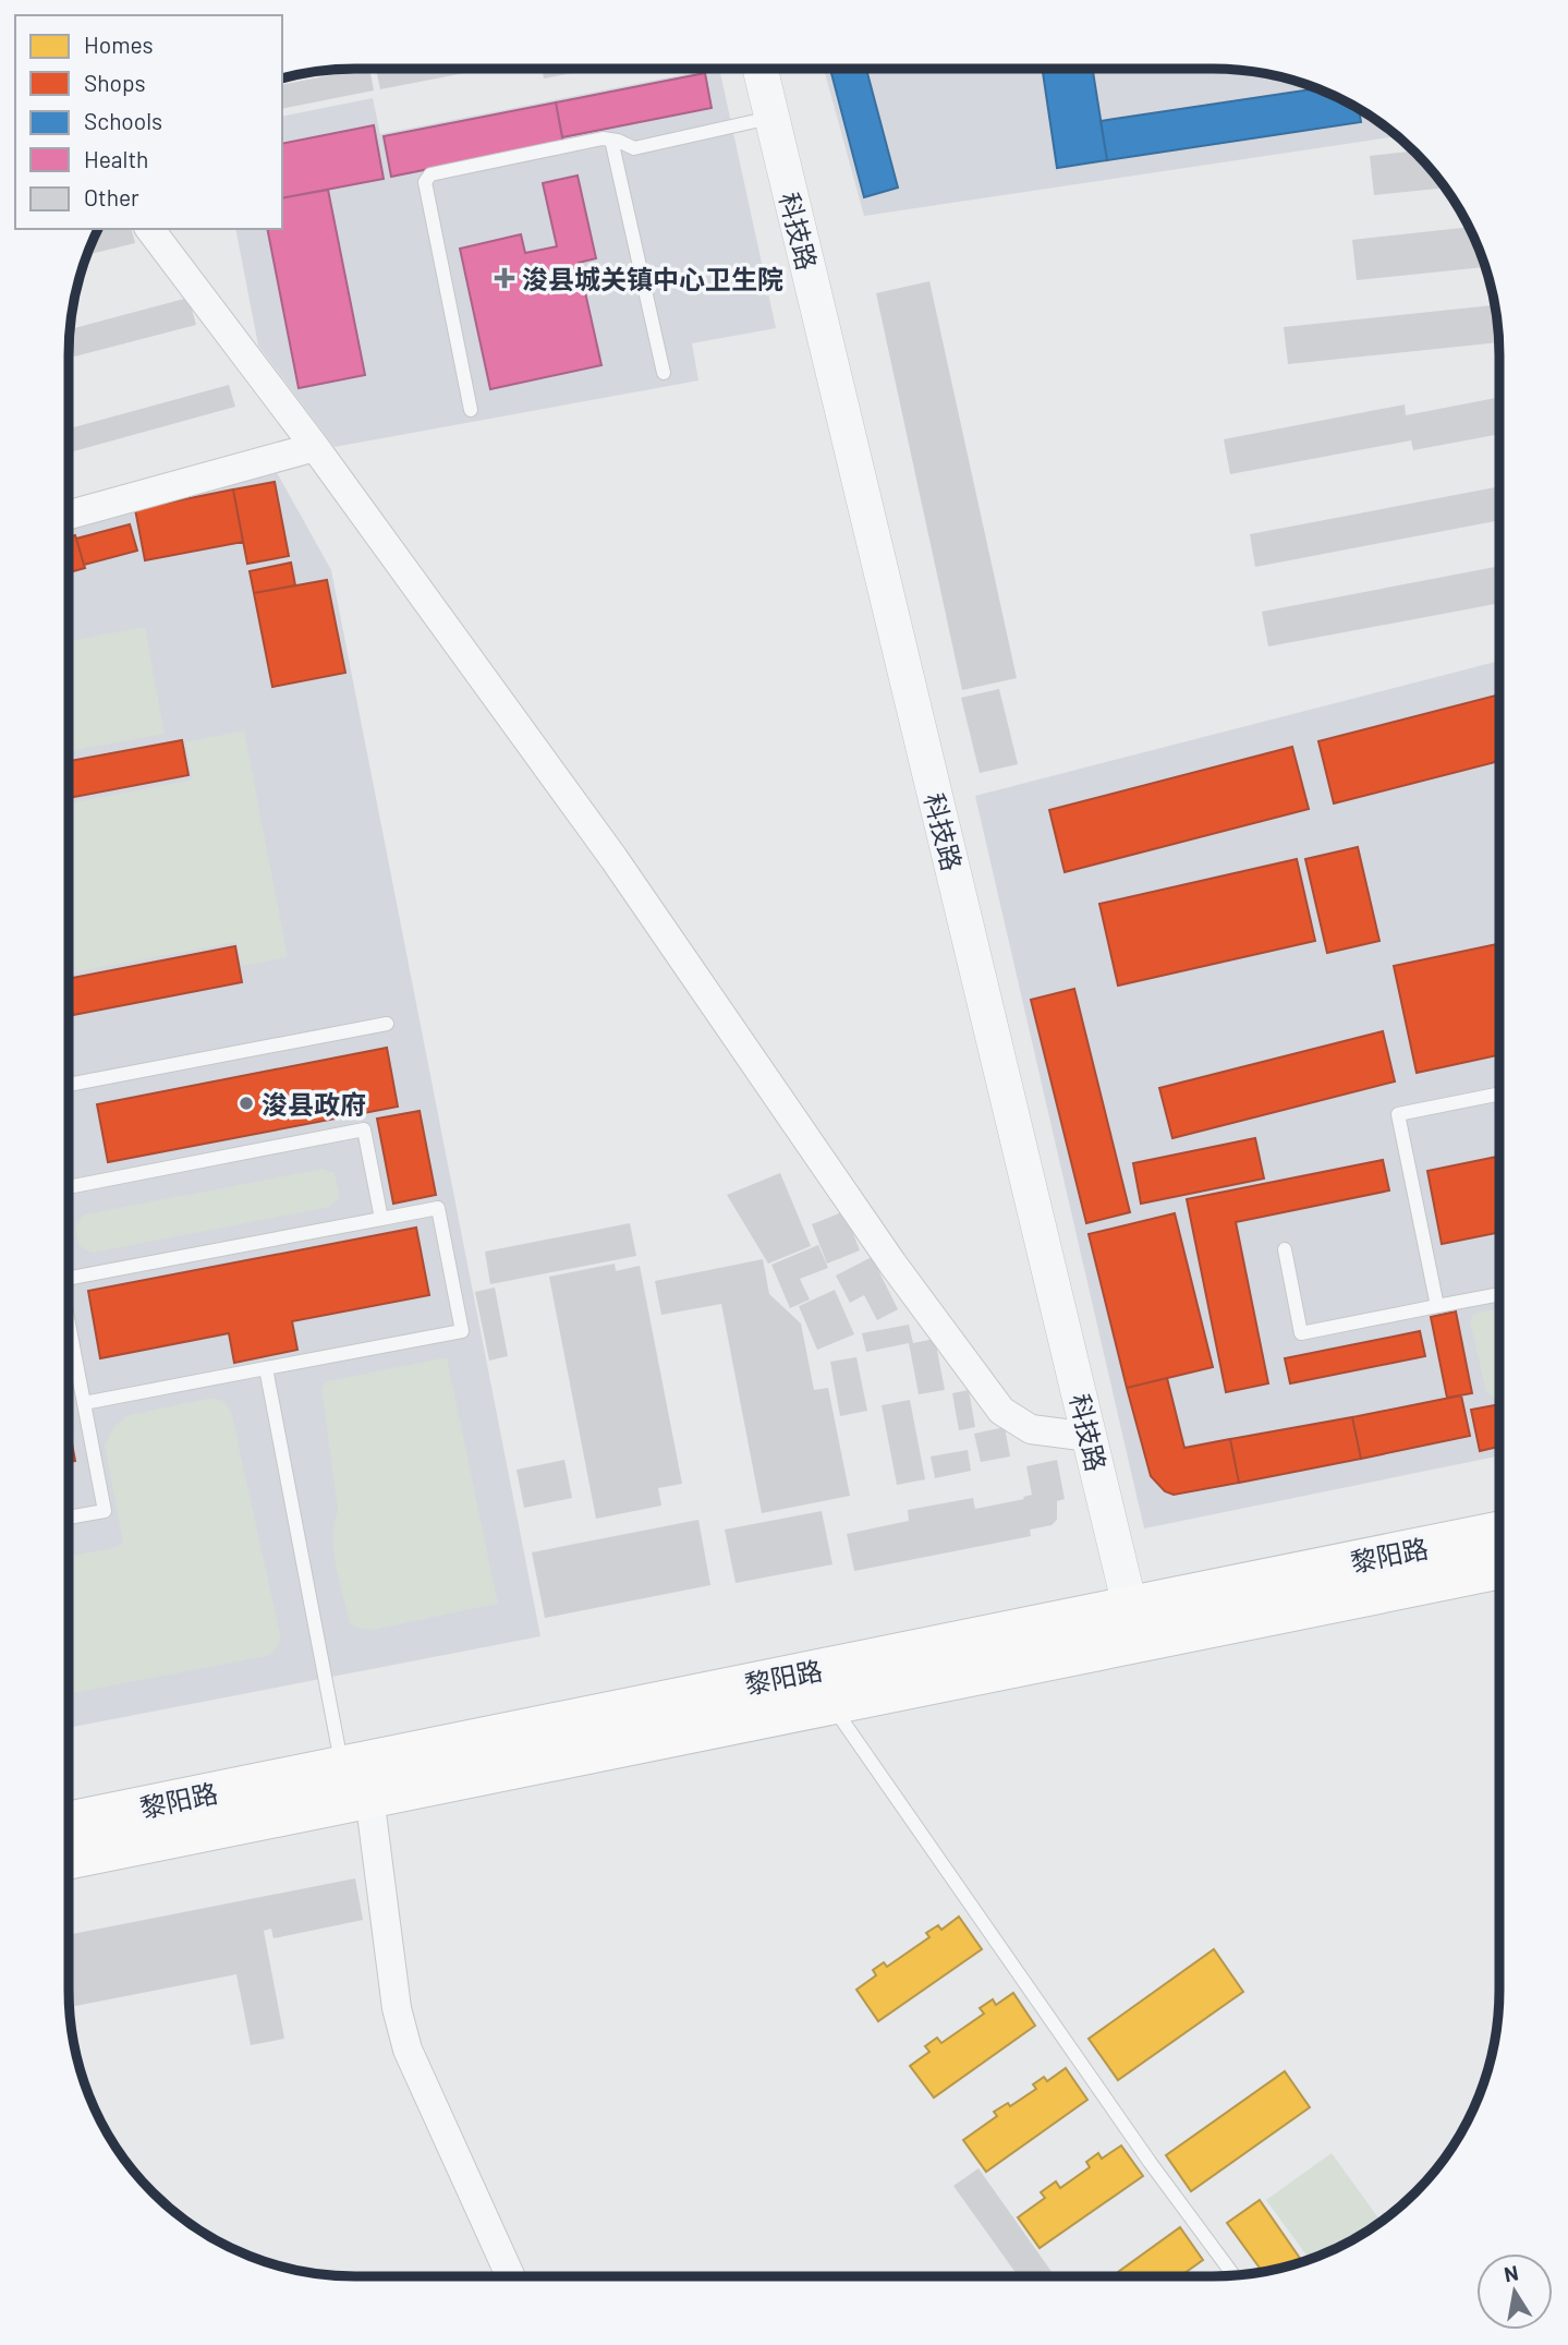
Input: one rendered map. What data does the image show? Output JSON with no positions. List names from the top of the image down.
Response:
{
  "streets": {
    "main road": ["黎阳路"],
    "street": ["科技路"]
  },
  "crossings": [
    ["科技路", "黎阳路"]
  ],
  "places": {
    "health": ["浚县城关镇中心卫生院"],
    "other": ["浚县政府"]
  },
  "legend": [
    "Homes",
    "Shops",
    "Schools",
    "Health",
    "Other"
  ],
  "north": "top"
}
